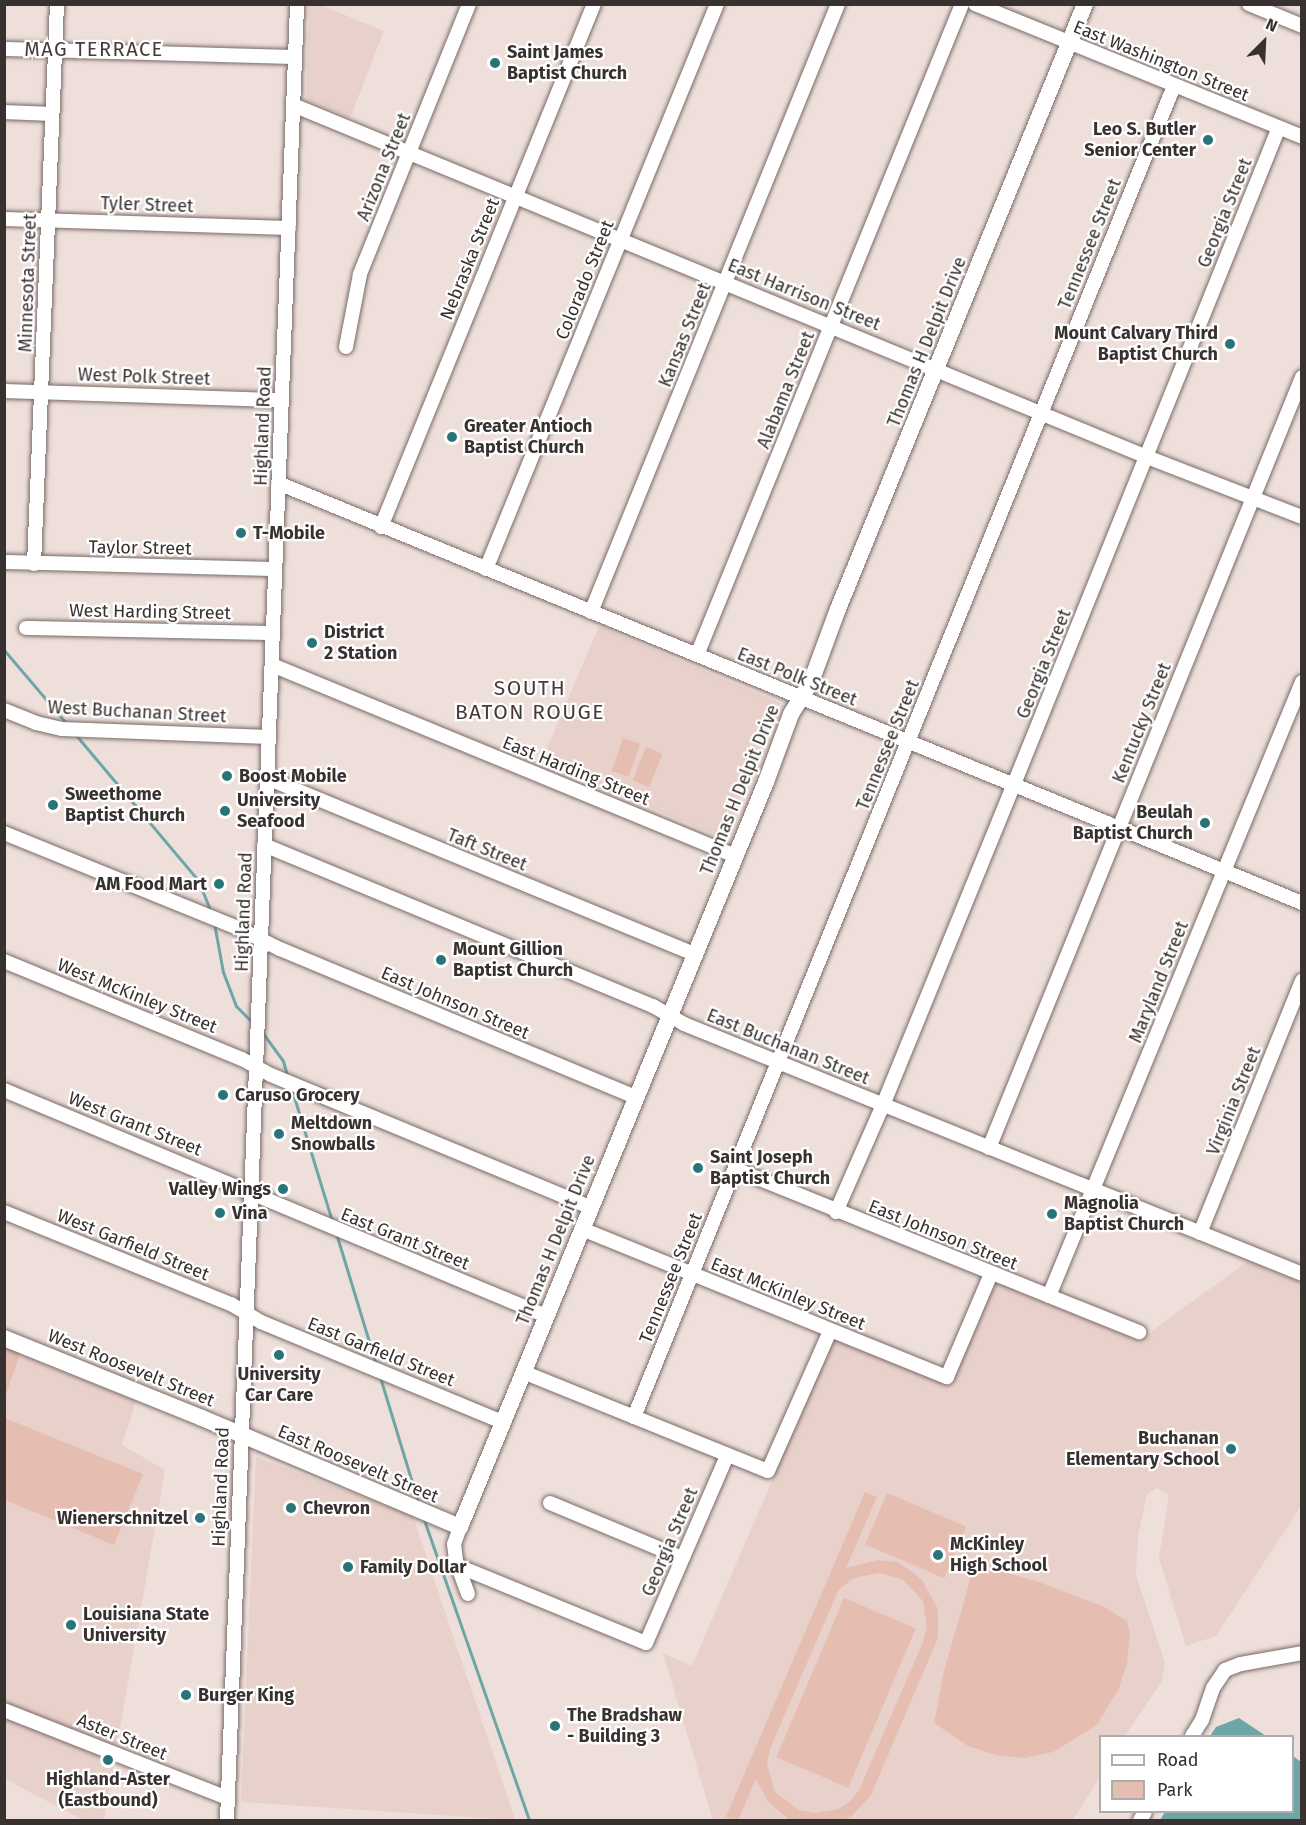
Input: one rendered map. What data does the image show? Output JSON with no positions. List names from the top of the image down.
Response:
{
  "streets": {
    "main road": ["Thomas H Delpit Drive", "West Roosevelt Street", "East Roosevelt Street"],
    "street": [
      "East Washington Street",
      "Arizona Street",
      "Tyler Street",
      "Georgia Street",
      "Tennessee Street",
      "Nebraska Street",
      "Colorado Street",
      "Minnesota Street",
      "East Harrison Street",
      "Kansas Street",
      "West Polk Street",
      "Alabama Street",
      "Highland Road",
      "Taylor Street",
      "West Harding Street",
      "East Polk Street",
      "West Buchanan Street",
      "Kentucky Street",
      "East Harding Street",
      "Taft Street",
      "Maryland Street",
      "West McKinley Street",
      "East Johnson Street",
      "East Buchanan Street",
      "Virginia Street",
      "West Grant Street",
      "East Grant Street",
      "West Garfield Street",
      "East McKinley Street",
      "East Garfield Street",
      "Aster Street"
    ]
  },
  "crossings": [
    ["East Washington Street", "Georgia Street"],
    ["East Washington Street", "Tennessee Street"],
    ["East Washington Street", "Thomas H Delpit Drive"],
    ["Arizona Street", "East Harrison Street"],
    ["Tyler Street", "Minnesota Street"],
    ["Tyler Street", "Highland Road"],
    ["Georgia Street", "East Harrison Street"],
    ["Georgia Street", "Thomas H Delpit Drive"],
    ["Georgia Street", "East Polk Street"],
    ["Georgia Street", "East Johnson Street"],
    ["Georgia Street", "East Buchanan Street"],
    ["Tennessee Street", "East Harrison Street"],
    ["Tennessee Street", "East Polk Street"],
    ["Tennessee Street", "East Johnson Street"],
    ["Tennessee Street", "East Buchanan Street"],
    ["Tennessee Street", "East McKinley Street"],
    ["Nebraska Street", "East Harrison Street"],
    ["Nebraska Street", "East Polk Street"],
    ["Colorado Street", "East Harrison Street"],
    ["Colorado Street", "East Polk Street"],
    ["Minnesota Street", "West Polk Street"],
    ["Minnesota Street", "Taylor Street"],
    ["East Harrison Street", "Kansas Street"],
    ["East Harrison Street", "Thomas H Delpit Drive"],
    ["East Harrison Street", "Alabama Street"],
    ["East Harrison Street", "Highland Road"],
    ["East Harrison Street", "Kentucky Street"],
    ["Kansas Street", "East Polk Street"],
    ["Thomas H Delpit Drive", "East Polk Street"],
    ["Thomas H Delpit Drive", "East Harding Street"],
    ["Thomas H Delpit Drive", "Taft Street"],
    ["Thomas H Delpit Drive", "East Johnson Street"],
    ["Thomas H Delpit Drive", "East Buchanan Street"],
    ["Thomas H Delpit Drive", "East Grant Street"],
    ["Thomas H Delpit Drive", "East McKinley Street"],
    ["Thomas H Delpit Drive", "East Garfield Street"],
    ["Thomas H Delpit Drive", "East Roosevelt Street"],
    ["West Polk Street", "Highland Road"],
    ["Alabama Street", "East Polk Street"],
    ["Highland Road", "Taylor Street"],
    ["Highland Road", "West Harding Street"],
    ["Highland Road", "East Polk Street"],
    ["Highland Road", "West Buchanan Street"],
    ["Highland Road", "East Harding Street"],
    ["Highland Road", "Taft Street"],
    ["Highland Road", "West McKinley Street"],
    ["Highland Road", "East Johnson Street"],
    ["Highland Road", "East Buchanan Street"],
    ["Highland Road", "West Grant Street"],
    ["Highland Road", "East Grant Street"],
    ["Highland Road", "West Garfield Street"],
    ["Highland Road", "East Garfield Street"],
    ["Highland Road", "West Roosevelt Street"],
    ["Highland Road", "East Roosevelt Street"],
    ["Highland Road", "Aster Street"],
    ["East Polk Street", "Kentucky Street"],
    ["East Polk Street", "Maryland Street"],
    ["Kentucky Street", "East Buchanan Street"],
    ["Maryland Street", "East Johnson Street"],
    ["Maryland Street", "East Buchanan Street"],
    ["East Johnson Street", "East McKinley Street"],
    ["East Buchanan Street", "Virginia Street"],
    ["West Grant Street", "East Grant Street"],
    ["West Garfield Street", "East Garfield Street"],
    ["West Roosevelt Street", "East Roosevelt Street"]
  ],
  "districts": ["MAG TERRACE", "SOUTH BATON ROUGE"],
  "places": [
    "Saint James Baptist Church",
    "Leo S. Butler Senior Center",
    "Mount Calvary Third Baptist Church",
    "Greater Antioch Baptist Church",
    "T-Mobile",
    "District 2 Station",
    "Boost Mobile",
    "Sweethome Baptist Church",
    "University Seafood",
    "Beulah Baptist Church",
    "AM Food Mart",
    "Mount Gillion Baptist Church",
    "Caruso Grocery",
    "Meltdown Snowballs",
    "Saint Joseph Baptist Church",
    "Valley Wings",
    "Vina",
    "Magnolia Baptist Church",
    "University Car Care",
    "Buchanan Elementary School",
    "Chevron",
    "Wienerschnitzel",
    "McKinley High School",
    "Family Dollar",
    "Louisiana State University",
    "Burger King",
    "The Bradshaw - Building 3",
    "Highland-Aster (Eastbound)"
  ],
  "legend": ["Road", "Park"],
  "north": "top right"
}
